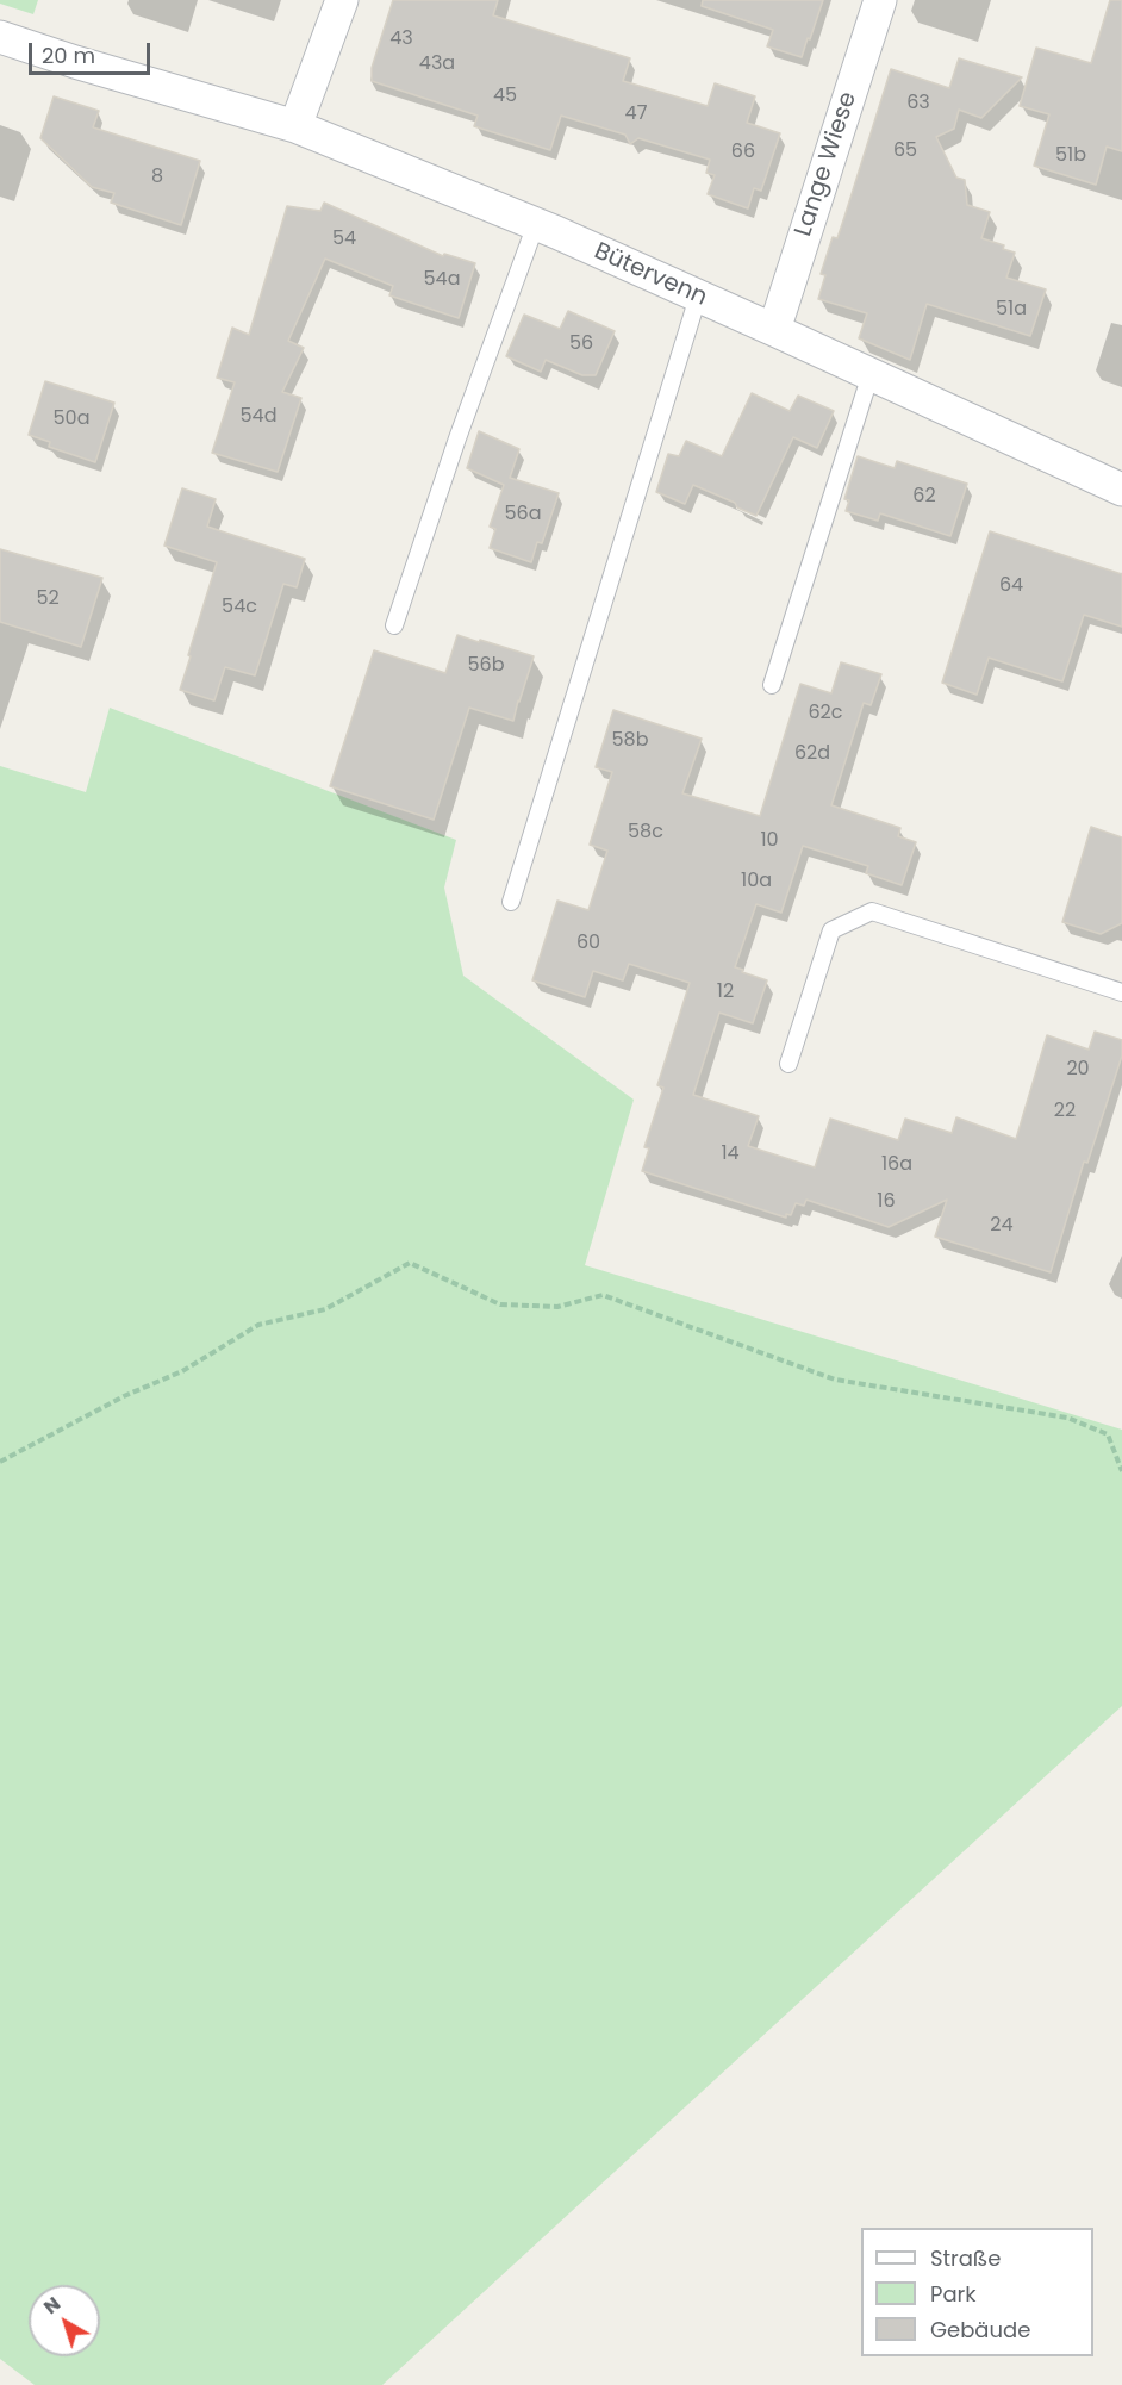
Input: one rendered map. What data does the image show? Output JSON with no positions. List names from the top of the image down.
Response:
{
  "streets": {
    "street": ["Lange Wiese", "Bütervenn"]
  },
  "crossings": [
    ["Lange Wiese", "Bütervenn"]
  ],
  "house_numbers": [
    "43",
    "43a",
    "45",
    "63",
    "47",
    "65",
    "66",
    "51b",
    "8",
    "54",
    "54a",
    "51a",
    "56",
    "54d",
    "50a",
    "62",
    "56a",
    "64",
    "52",
    "54c",
    "56b",
    "62c",
    "58b",
    "62d",
    "58c",
    "10",
    "10a",
    "60",
    "12",
    "20",
    "22",
    "14",
    "16a",
    "16",
    "24"
  ],
  "legend": ["Straße", "Park", "Gebäude"],
  "scale_bar": "20 m",
  "north": "top left"
}
